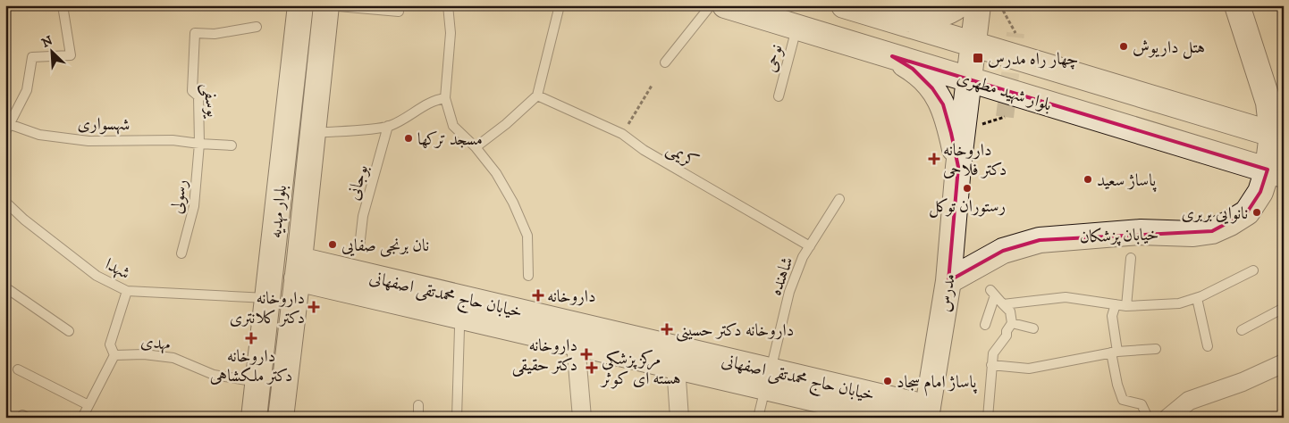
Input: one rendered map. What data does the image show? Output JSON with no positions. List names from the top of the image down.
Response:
{
  "streets": {
    "main road": [
      "بلوار شهید مطهری",
      "بلوار مهدیه",
      "خیابان پزشکان",
      "مدرس",
      "خیابان حاج محمدتقی اصفهانی"
    ],
    "lane": [
      "نوحی",
      "یوسفی",
      "شهسواری",
      "کریمی",
      "بوجانی",
      "رسولی",
      "شهدا",
      "شاهنده",
      "مهدی"
    ]
  },
  "crossings": [
    ["نوحی", "بلوار شهید مطهری"],
    ["بلوار شهید مطهری", "خیابان پزشکان"],
    ["بلوار شهید مطهری", "مدرس"],
    ["یوسفی", "شهسواری"],
    ["یوسفی", "رسولی"],
    ["شهسواری", "رسولی"],
    ["کریمی", "شاهنده"],
    ["بلوار مهدیه", "شهدا"],
    ["بلوار مهدیه", "خیابان حاج محمدتقی اصفهانی"],
    ["بلوار مهدیه", "مهدی"],
    ["خیابان پزشکان", "مدرس"],
    ["شاهنده", "خیابان حاج محمدتقی اصفهانی"],
    ["مدرس", "خیابان حاج محمدتقی اصفهانی"]
  ],
  "places": {
    "other": [
      "هتل داریوش",
      "مسجد ترکها",
      "پاساژ سعید",
      "رستوران توکل",
      "نانوایی بربری",
      "نان برنجی صفایی",
      "پاساژ امام سجاد"
    ],
    "transit": ["چهار راه مدرس"],
    "health": [
      "داروخانه دکتر فلاحی",
      "داروخانه",
      "داروخانه دکتر کلانتری",
      "داروخانه دکتر حسینی",
      "داروخانه دکتر ملکشاهی",
      "داروخانه دکتر حقیقی",
      "مرکز پزشکی هسته ای کوثر"
    ]
  },
  "north": "top left"
}
